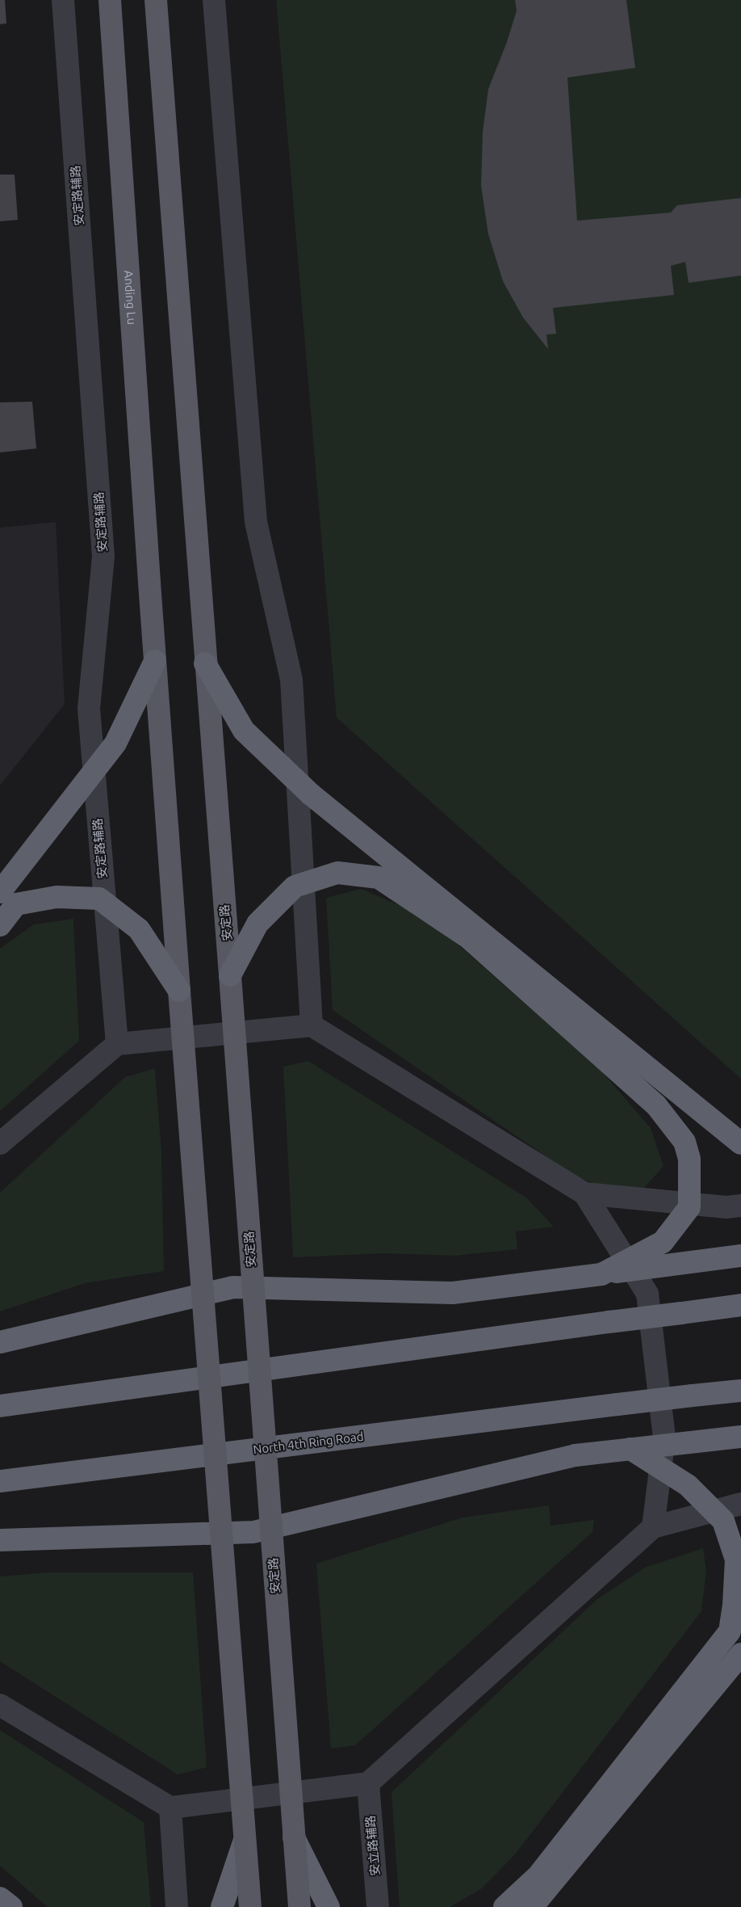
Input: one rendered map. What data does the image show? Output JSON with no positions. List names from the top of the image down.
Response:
{
  "streets": {
    "highway": ["North 4th Ring Road"],
    "main road": ["Anding Lu", "安定路"],
    "street": ["安定路辅路", "安立路辅路"]
  }
}
